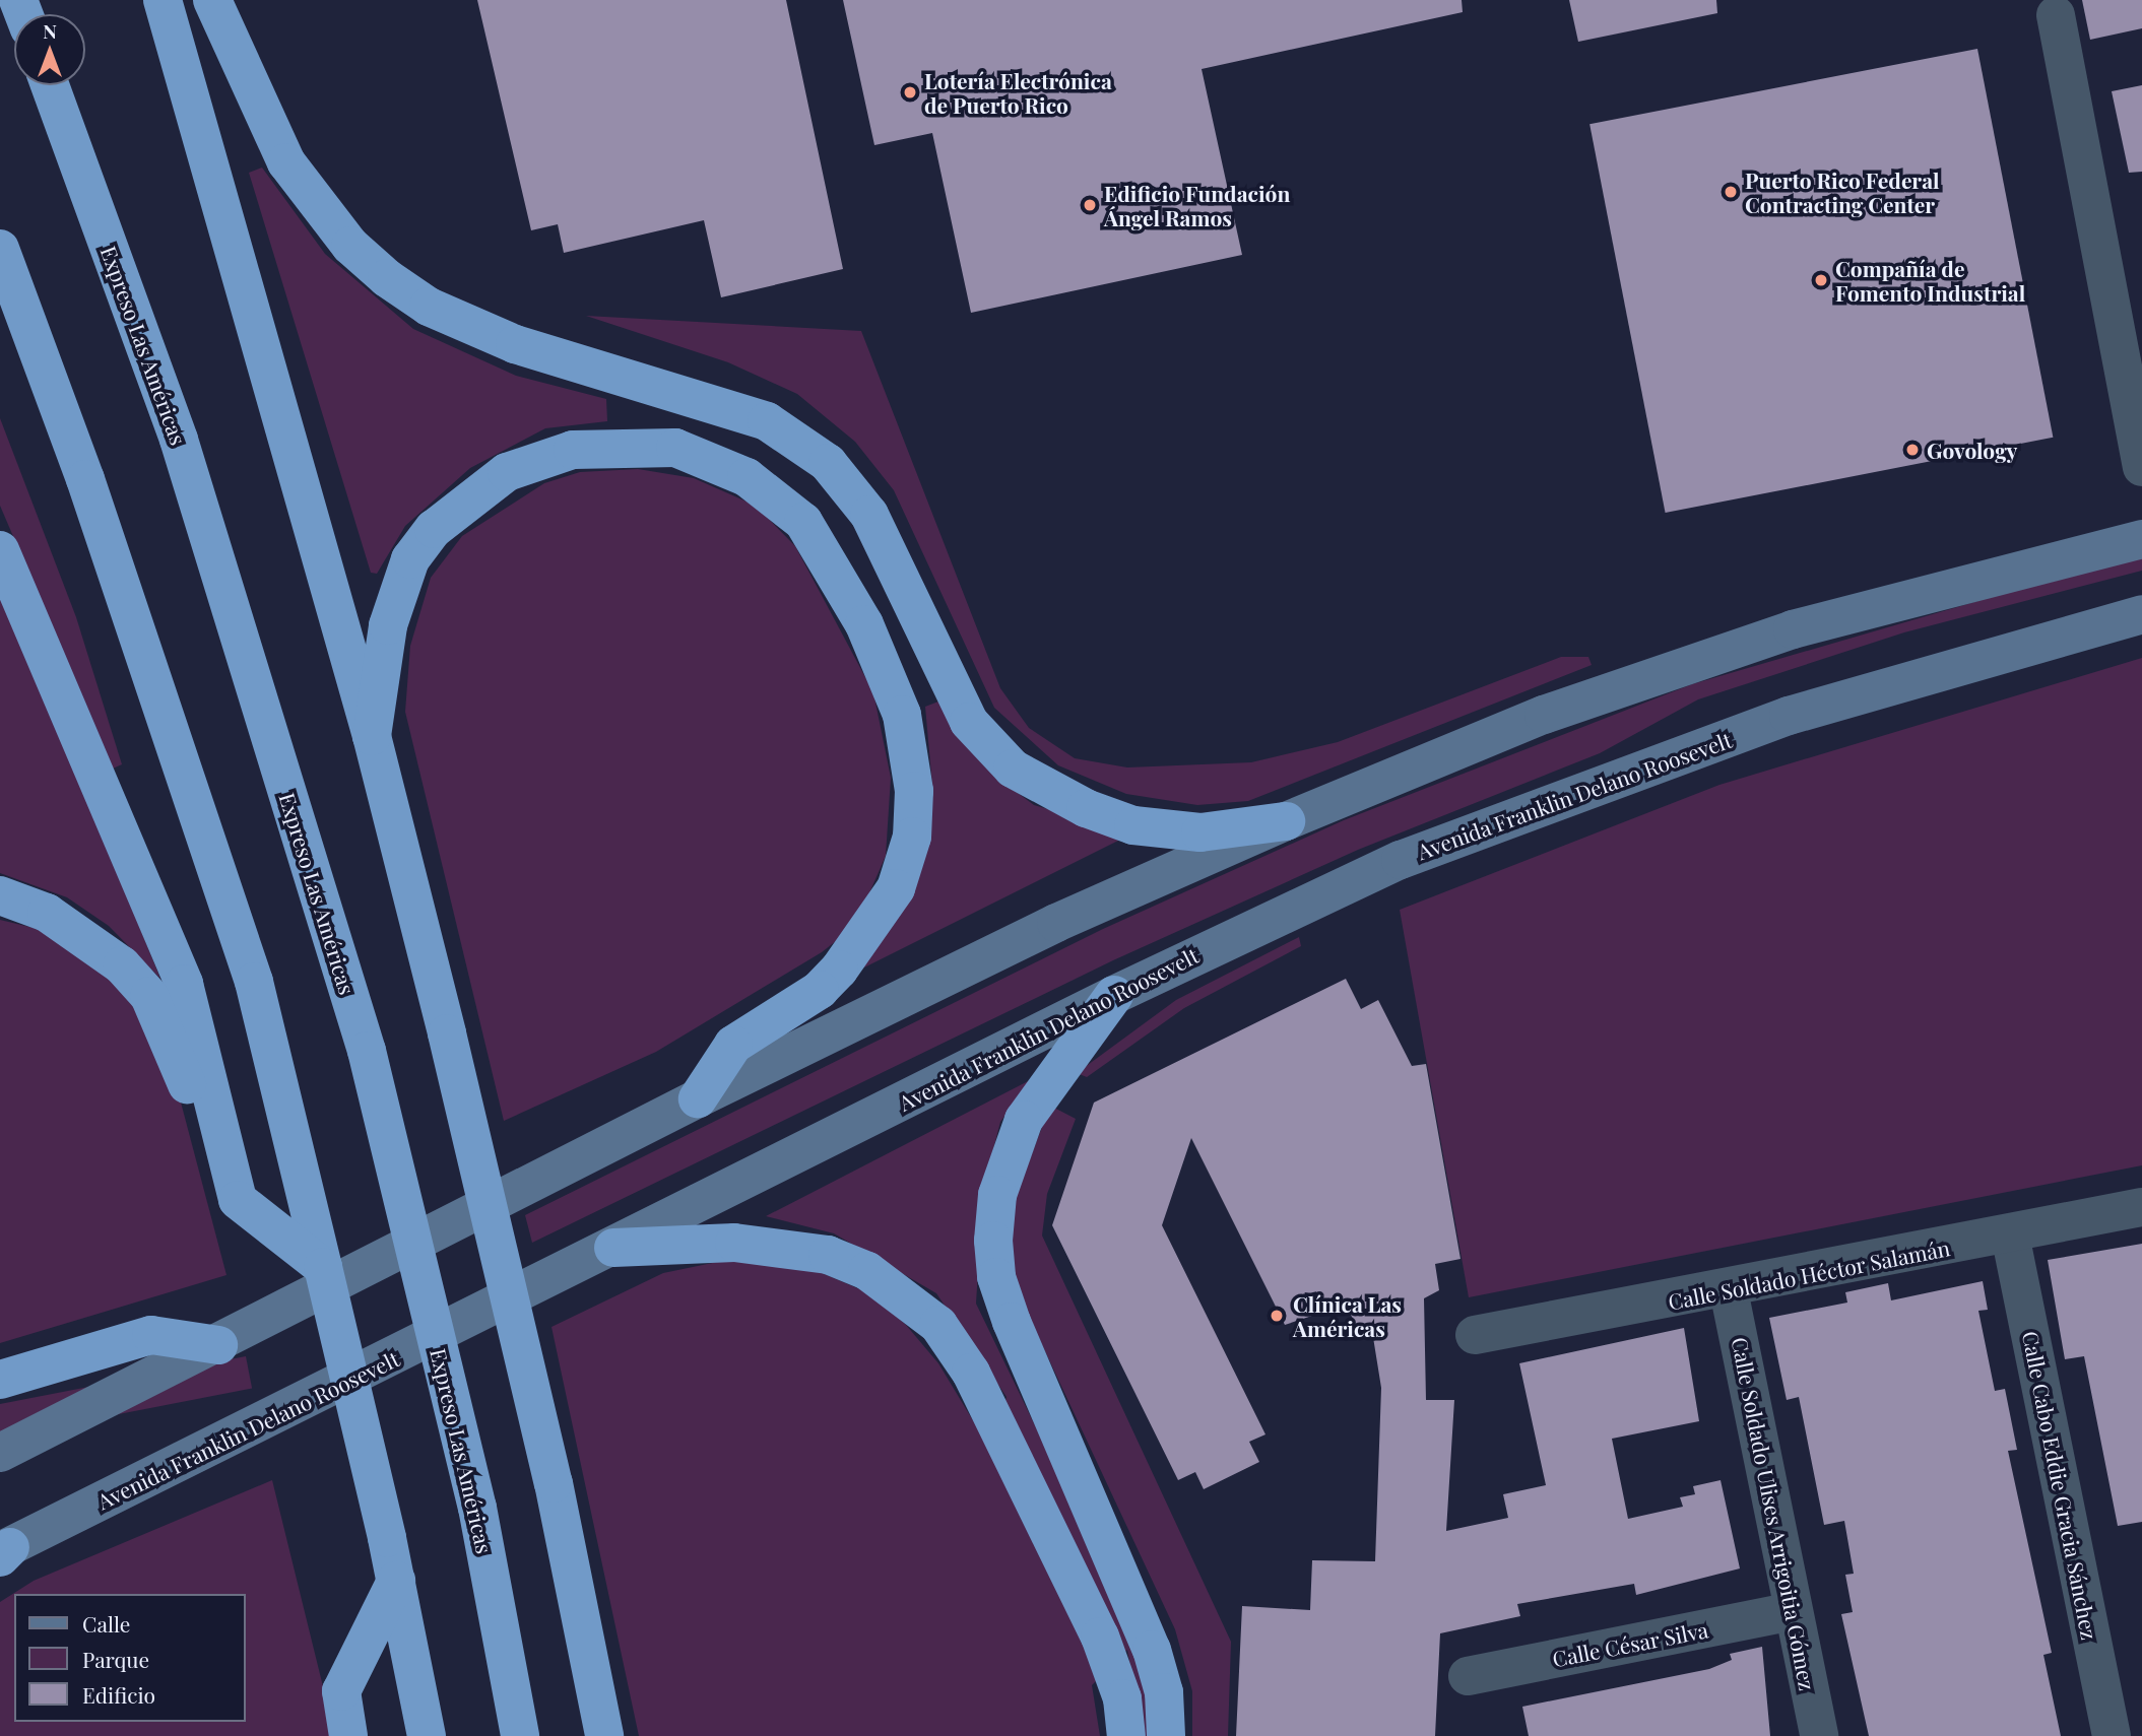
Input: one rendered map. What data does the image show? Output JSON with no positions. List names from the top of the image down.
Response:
{
  "streets": {
    "highway": ["Expreso Las Américas"],
    "main road": ["Avenida Franklin Delano Roosevelt"],
    "street": [
      "Calle Soldado Héctor Salamán",
      "Calle Cabo Eddie Gracia Sánchez",
      "Calle Soldado Ulises Arrigoitia Gómez",
      "Calle César Silva"
    ]
  },
  "crossings": [
    ["Calle Soldado Héctor Salamán", "Calle Cabo Eddie Gracia Sánchez"],
    ["Calle Soldado Héctor Salamán", "Calle Soldado Ulises Arrigoitia Gómez"],
    ["Calle Soldado Ulises Arrigoitia Gómez", "Calle César Silva"]
  ],
  "places": [
    "Lotería Electrónica de Puerto Rico",
    "Puerto Rico Federal Contracting Center",
    "Edificio Fundación Ángel Ramos",
    "Compañía de Fomento Industrial",
    "Govology",
    "Clínica Las Américas"
  ],
  "legend": ["Calle", "Parque", "Edificio"],
  "north": "top"
}
